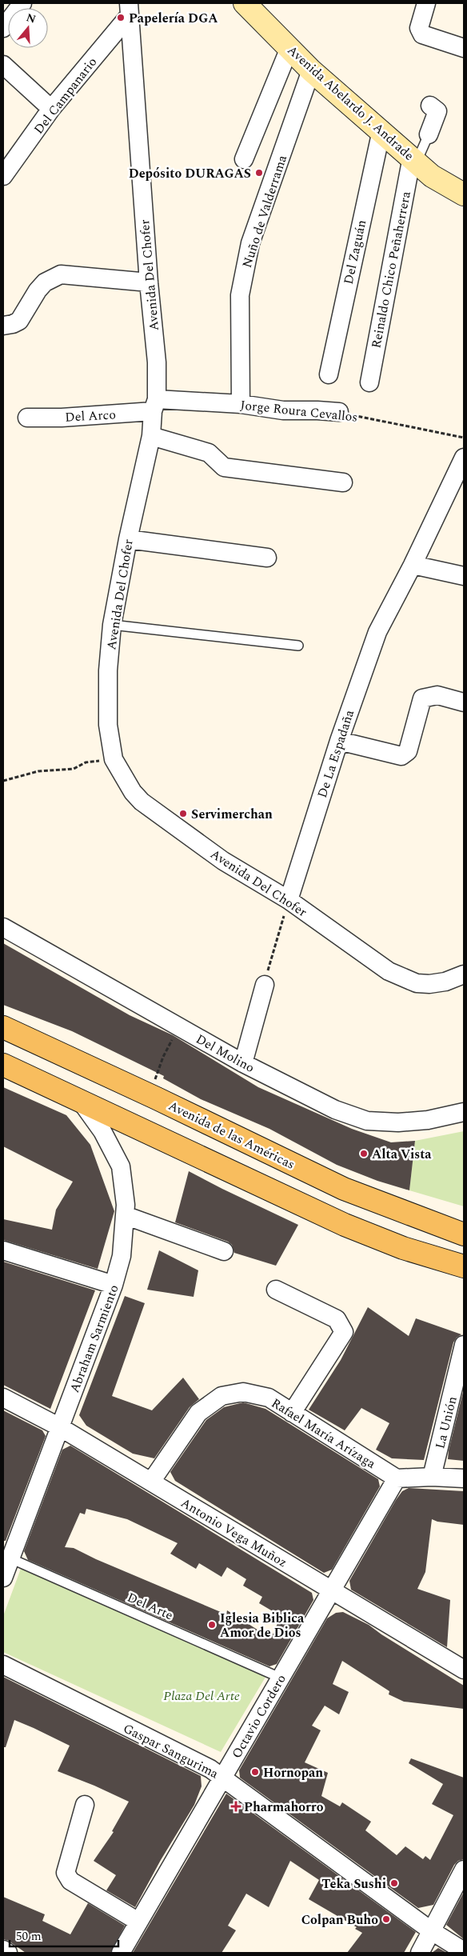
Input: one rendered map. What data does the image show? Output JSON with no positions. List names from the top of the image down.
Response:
{
  "streets": {
    "main road": ["Avenida de las Américas"],
    "street": [
      "Del Campanario",
      "Avenida Abelardo J. Andrade",
      "Nuño de Valderrama",
      "Del Zaguán",
      "Reinaldo Chico Peñaherrera",
      "Avenida Del Chofer",
      "Jorge Roura Cevallos",
      "Del Arco",
      "De La Espadaña",
      "Del Molino",
      "Abraham Sarmiento",
      "La Unión",
      "Rafael María Arízaga",
      "Antonio Vega Muñoz",
      "Octavio Cordero",
      "Gaspar Sangurima"
    ],
    "lane": ["Del Arte"]
  },
  "crossings": [
    ["Del Campanario", "Avenida Del Chofer"],
    ["Avenida Abelardo J. Andrade", "Nuño de Valderrama"],
    ["Avenida Abelardo J. Andrade", "Del Zaguán"],
    ["Avenida Abelardo J. Andrade", "Reinaldo Chico Peñaherrera"],
    ["Nuño de Valderrama", "Jorge Roura Cevallos"],
    ["Avenida Del Chofer", "Jorge Roura Cevallos"],
    ["Avenida Del Chofer", "Del Arco"],
    ["Avenida Del Chofer", "De La Espadaña"],
    ["Jorge Roura Cevallos", "Del Arco"],
    ["Abraham Sarmiento", "Antonio Vega Muñoz"],
    ["Abraham Sarmiento", "Del Arte"],
    ["Rafael María Arízaga", "Antonio Vega Muñoz"],
    ["Rafael María Arízaga", "Octavio Cordero"],
    ["Antonio Vega Muñoz", "Octavio Cordero"],
    ["Del Arte", "Octavio Cordero"],
    ["Octavio Cordero", "Gaspar Sangurima"]
  ],
  "parks": ["Plaza Del Arte"],
  "places": {
    "other": [
      "Papelería DGA",
      "Depósito DURAGAS",
      "Servimerchan",
      "Alta Vista",
      "Iglesia Biblica Amor de Dios",
      "Hornopan",
      "Teka Sushi",
      "Colpan Buho"
    ],
    "health": ["Pharmahorro"]
  },
  "scale_bar": "50 m",
  "north": "top"
}
